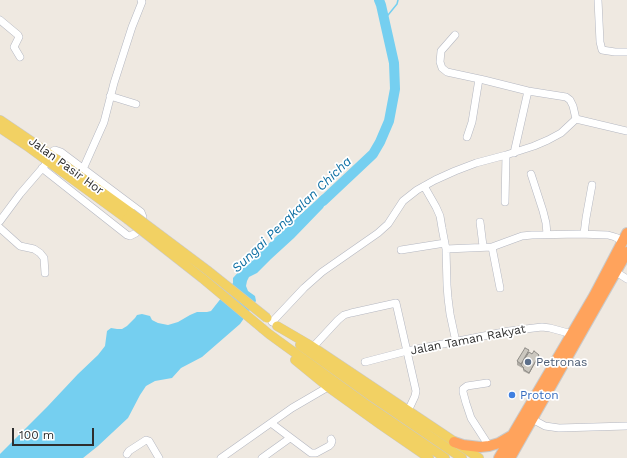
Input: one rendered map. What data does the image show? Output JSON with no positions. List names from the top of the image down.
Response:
{
  "streets": {
    "main road": ["Jalan Pasir Hor"],
    "street": ["Jalan Taman Rakyat"]
  },
  "water": ["Sungai Pengkalan Chicha"],
  "places": ["Petronas", "Proton"],
  "scale_bar": "100 m"
}
